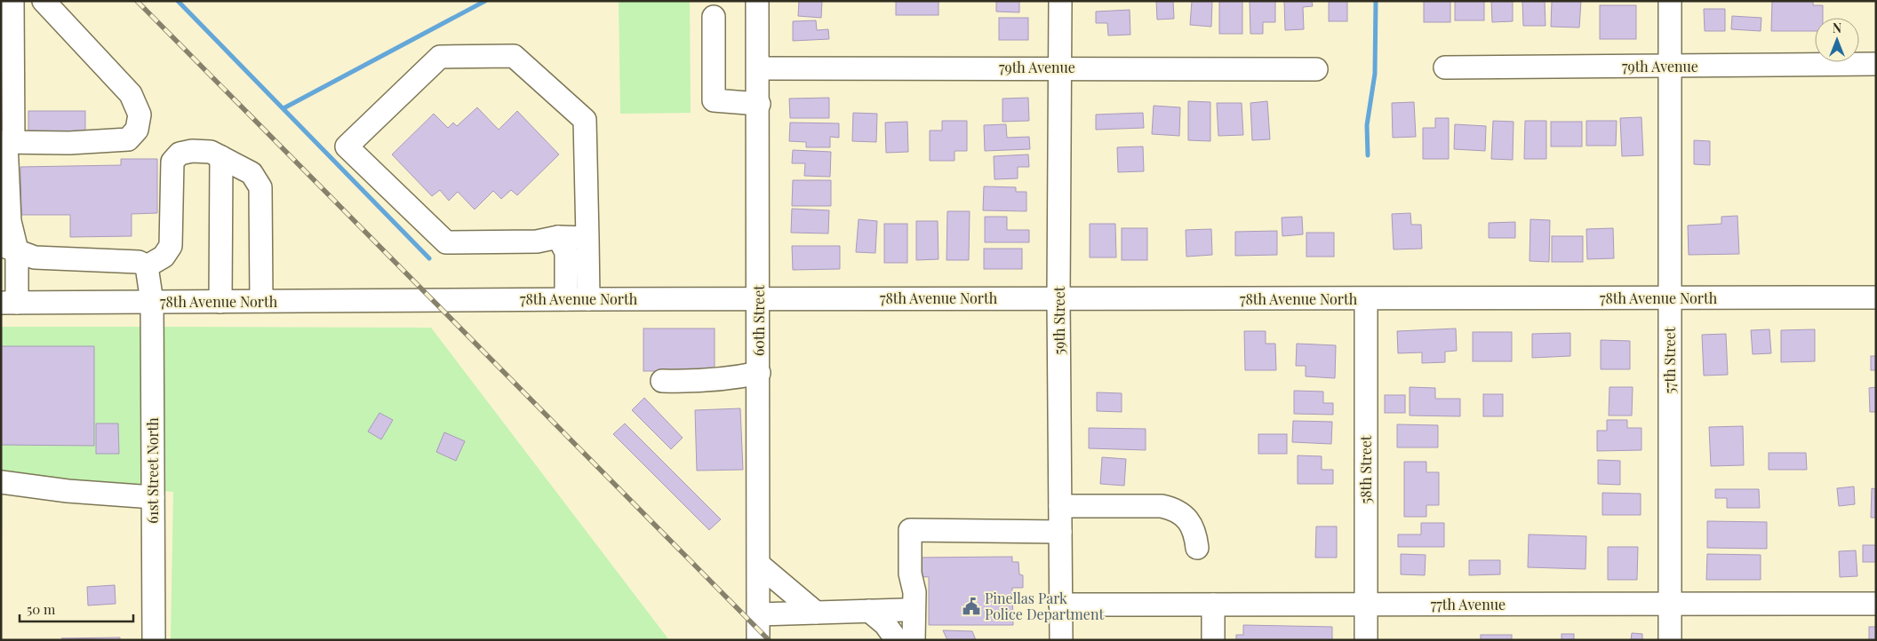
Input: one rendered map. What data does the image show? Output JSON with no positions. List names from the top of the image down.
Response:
{
  "streets": {
    "street": [
      "79th Avenue",
      "78th Avenue North",
      "60th Street",
      "59th Street",
      "57th Street",
      "58th Street",
      "61st Street North",
      "77th Avenue"
    ]
  },
  "crossings": [
    ["79th Avenue", "60th Street"],
    ["79th Avenue", "59th Street"],
    ["79th Avenue", "57th Street"],
    ["78th Avenue North", "60th Street"],
    ["78th Avenue North", "59th Street"],
    ["78th Avenue North", "57th Street"],
    ["78th Avenue North", "58th Street"],
    ["78th Avenue North", "61st Street North"],
    ["59th Street", "77th Avenue"],
    ["57th Street", "77th Avenue"],
    ["58th Street", "77th Avenue"]
  ],
  "places": {
    "public building": ["Pinellas Park Police Department"]
  },
  "scale_bar": "50 m",
  "north": "top"
}
